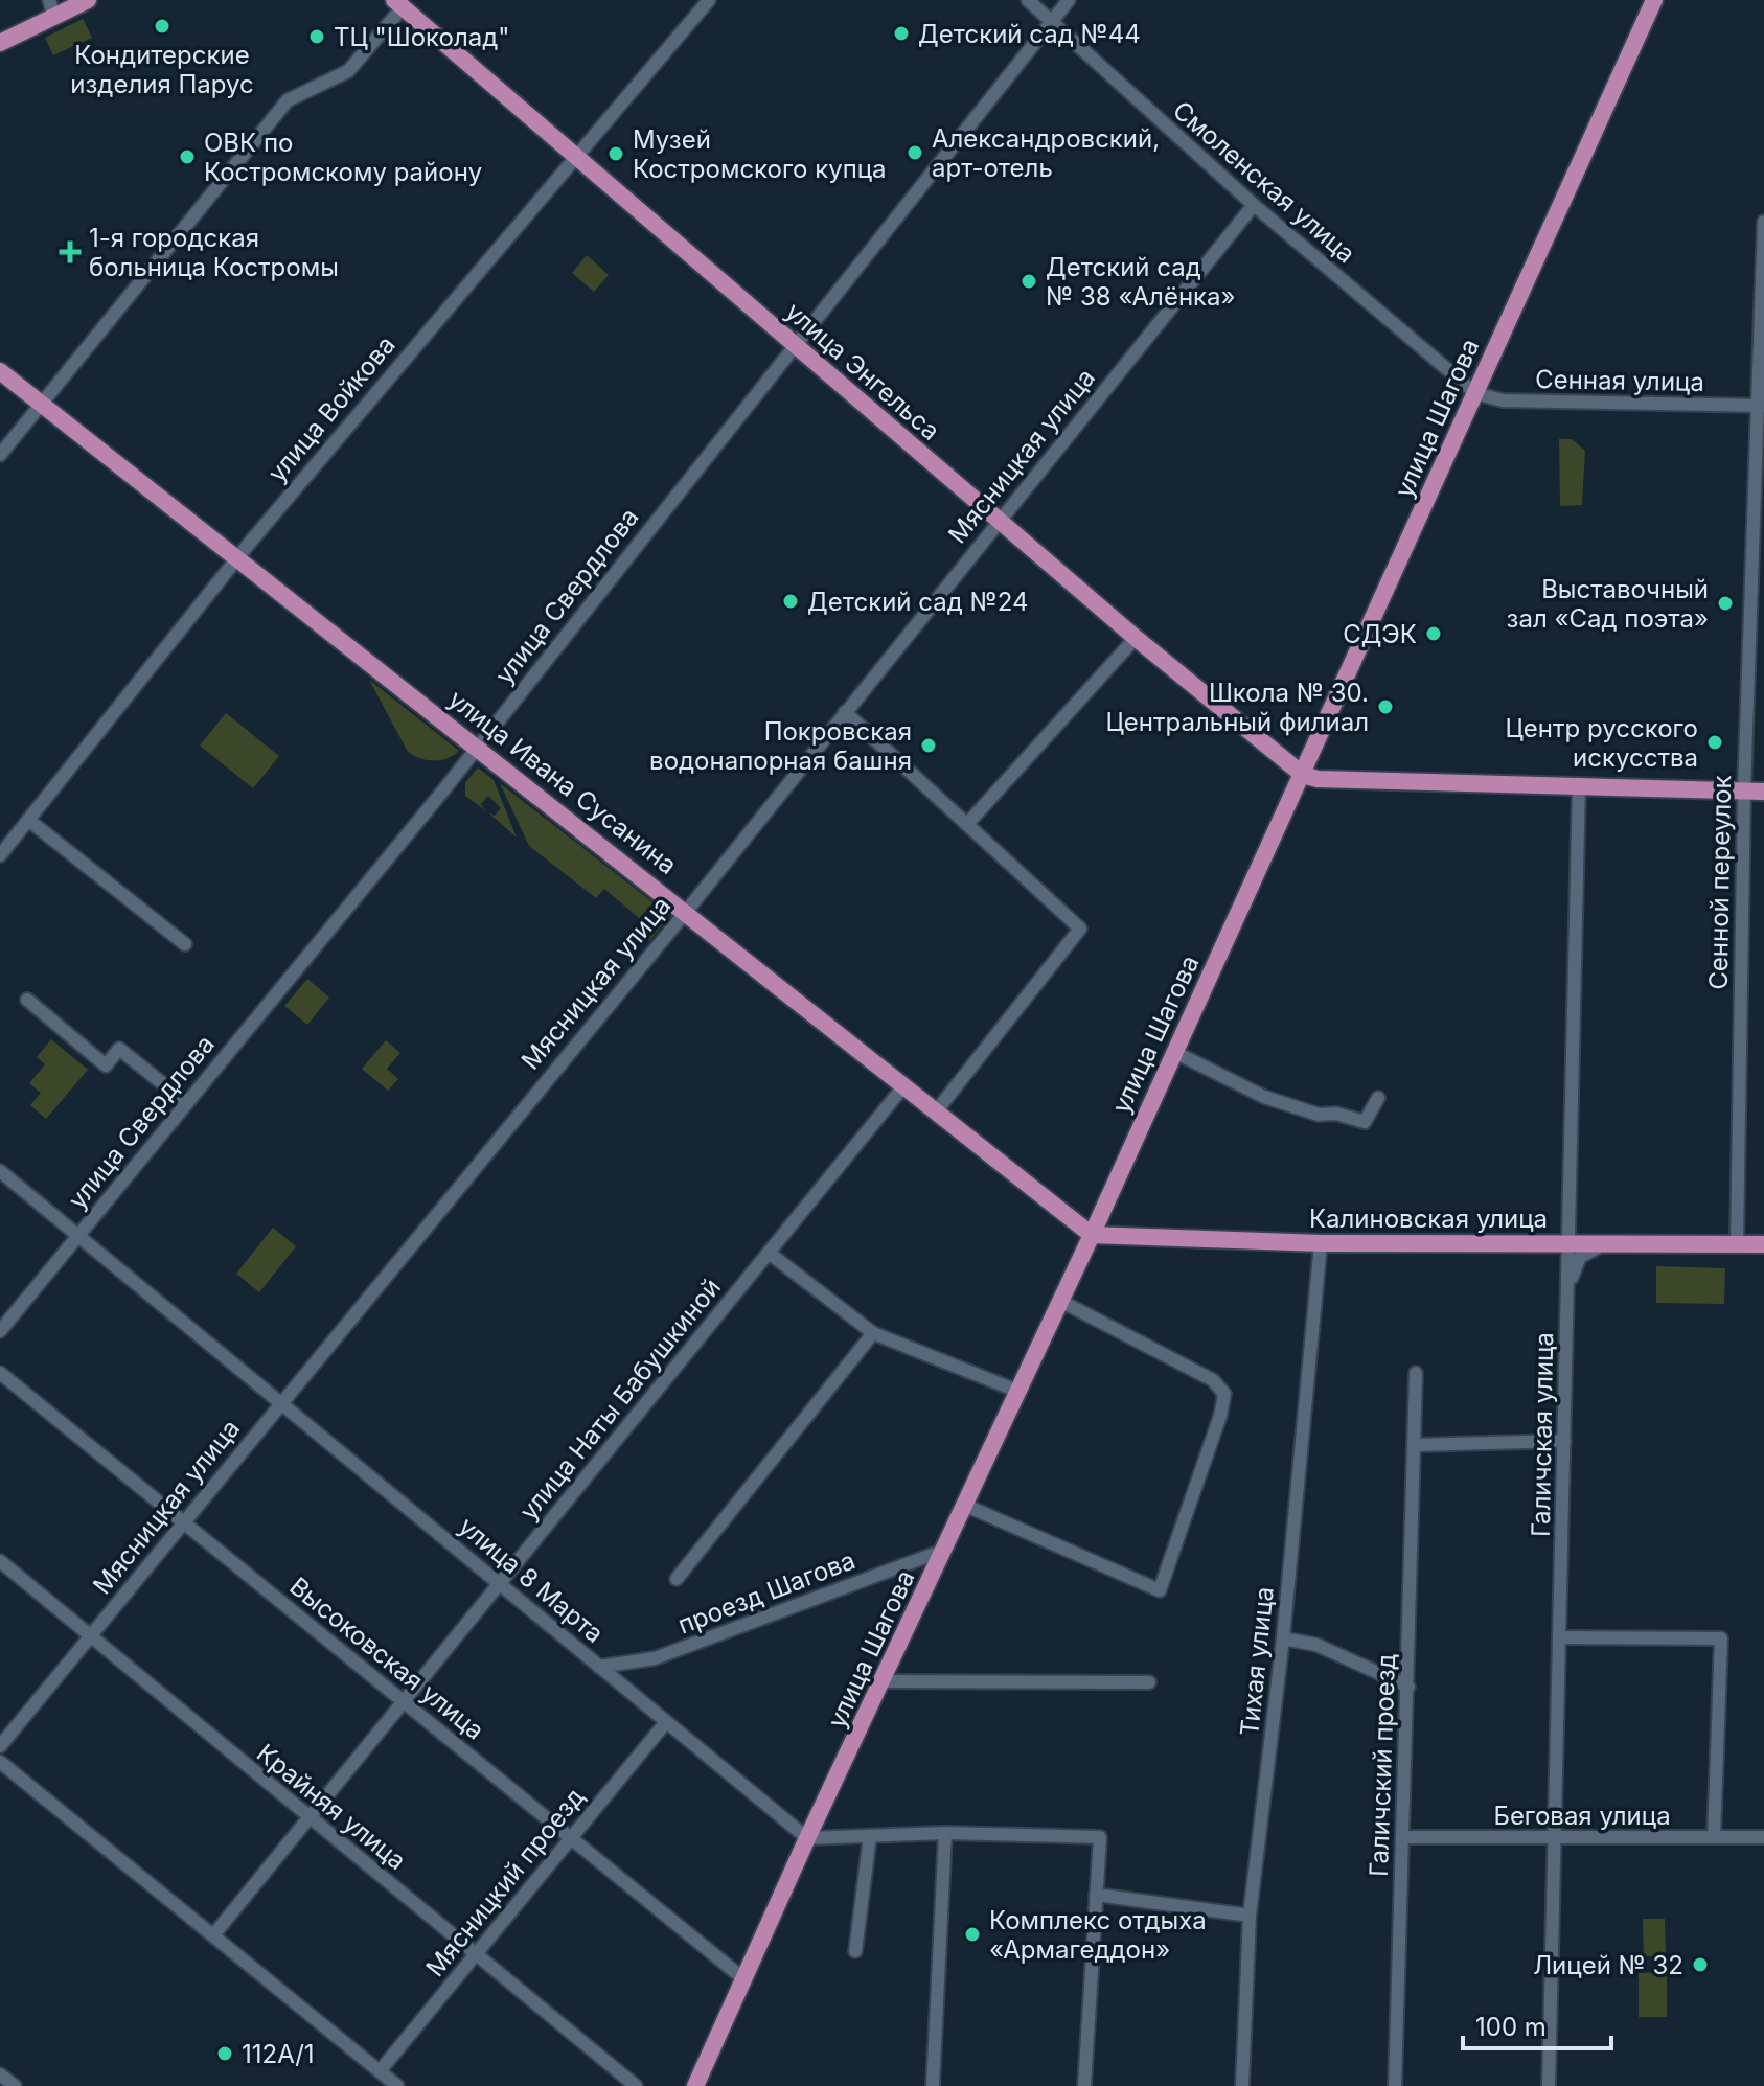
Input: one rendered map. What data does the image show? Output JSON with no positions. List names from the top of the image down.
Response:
{
  "streets": {
    "main road": [
      "улица Энгельса",
      "улица Шагова",
      "улица Ивана Сусанина",
      "Калиновская улица"
    ],
    "street": [
      "Смоленская улица",
      "Сенная улица",
      "улица Войкова",
      "Мясницкая улица",
      "улица Свердлова",
      "Сенной переулок",
      "улица Наты Бабушкиной",
      "Галичская улица",
      "улица 8 Марта",
      "проезд Шагова",
      "Высоковская улица",
      "Тихая улица",
      "Галичский проезд",
      "Крайняя улица",
      "Беговая улица",
      "Мясницкий проезд"
    ]
  },
  "crossings": [
    ["Смоленская улица", "Сенная улица"],
    ["Смоленская улица", "улица Шагова"],
    ["Смоленская улица", "Мясницкая улица"],
    ["Смоленская улица", "улица Свердлова"],
    ["улица Энгельса", "улица Войкова"],
    ["улица Энгельса", "улица Шагова"],
    ["улица Энгельса", "Мясницкая улица"],
    ["улица Энгельса", "улица Свердлова"],
    ["Сенная улица", "улица Шагова"],
    ["Сенная улица", "Сенной переулок"],
    ["улица Войкова", "улица Ивана Сусанина"],
    ["улица Шагова", "улица Ивана Сусанина"],
    ["улица Шагова", "Калиновская улица"],
    ["улица Шагова", "улица 8 Марта"],
    ["улица Шагова", "проезд Шагова"],
    ["улица Шагова", "Высоковская улица"],
    ["Мясницкая улица", "улица Ивана Сусанина"],
    ["Мясницкая улица", "улица 8 Марта"],
    ["Мясницкая улица", "Высоковская улица"],
    ["Мясницкая улица", "Крайняя улица"],
    ["улица Свердлова", "улица Ивана Сусанина"],
    ["улица Свердлова", "улица 8 Марта"],
    ["улица Ивана Сусанина", "Калиновская улица"],
    ["улица Ивана Сусанина", "улица Наты Бабушкиной"],
    ["Сенной переулок", "Калиновская улица"],
    ["Калиновская улица", "Галичская улица"],
    ["Калиновская улица", "Тихая улица"],
    ["улица Наты Бабушкиной", "улица 8 Марта"],
    ["улица Наты Бабушкиной", "Высоковская улица"],
    ["улица Наты Бабушкиной", "Крайняя улица"],
    ["Галичская улица", "Беговая улица"],
    ["улица 8 Марта", "проезд Шагова"],
    ["улица 8 Марта", "Мясницкий проезд"],
    ["Высоковская улица", "Мясницкий проезд"],
    ["Галичский проезд", "Беговая улица"],
    ["Крайняя улица", "Мясницкий проезд"]
  ],
  "places": {
    "other": [
      "Кондитерские изделия Парус",
      "Детский сад №44",
      "ТЦ \"Шоколад\"",
      "Александровский, арт-отель",
      "Музей Костромского купца",
      "ОВК по Костромскому району",
      "Детский сад № 38 «Алёнка»",
      "Детский сад №24",
      "Выставочный зал «Сад поэта»",
      "СДЭК",
      "Школа № 30. Центральный филиал",
      "Центр русского искусства",
      "Покровская водонапорная башня",
      "Комплекс отдыха «Армагеддон»",
      "Лицей № 32",
      "112А/1"
    ],
    "health": ["1-я городская больница Костромы"]
  },
  "scale_bar": "100 m"
}
